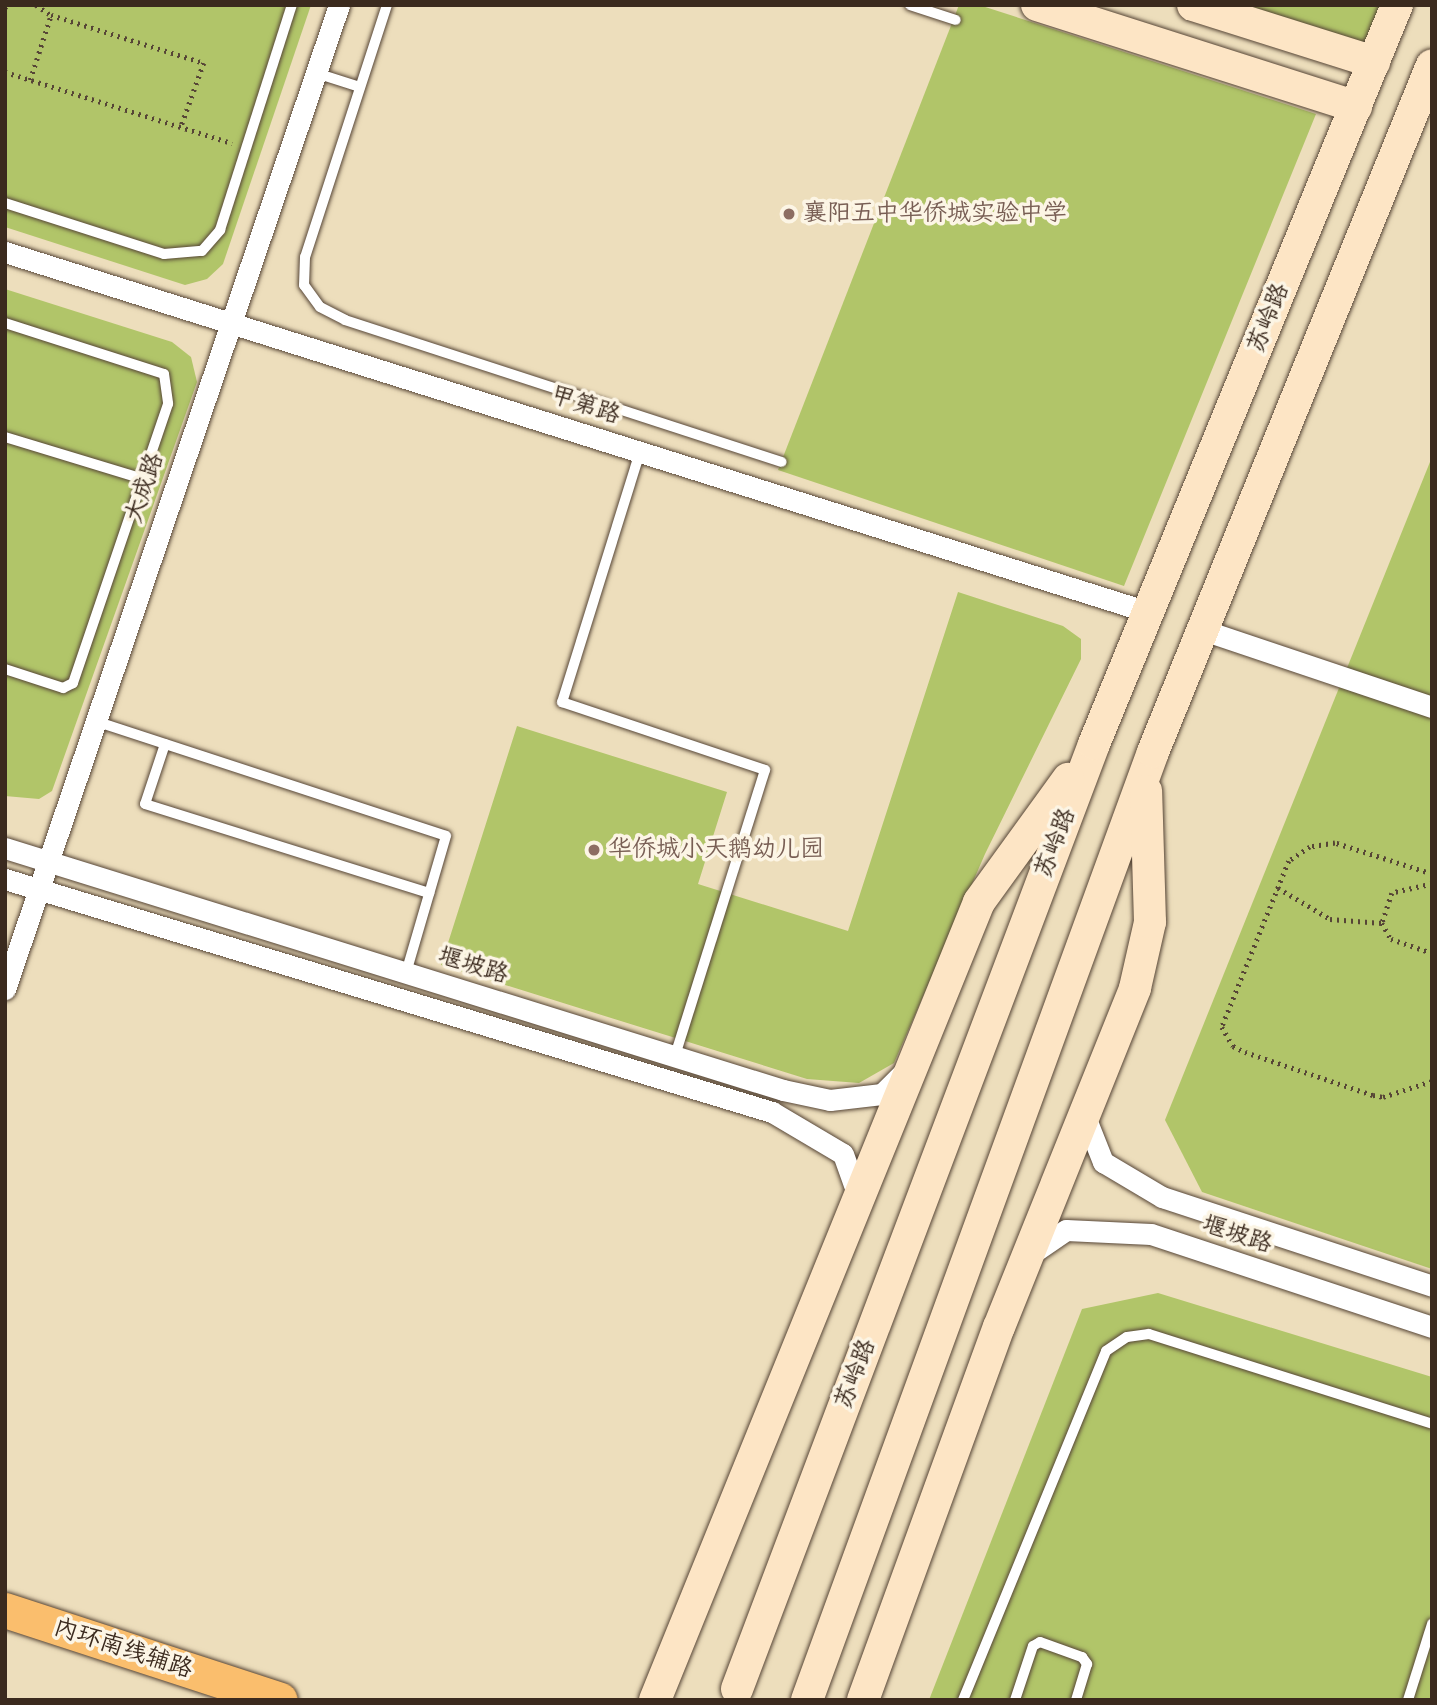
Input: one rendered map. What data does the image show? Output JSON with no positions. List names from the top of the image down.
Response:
{
  "streets": {
    "main road": ["苏岭路", "内环南线辅路"],
    "street": ["甲第路", "大成路", "堰坡路"]
  },
  "crossings": [
    ["苏岭路", "甲第路"],
    ["甲第路", "大成路"],
    ["大成路", "堰坡路"]
  ],
  "places": ["襄阳五中华侨城实验中学", "华侨城小天鹅幼儿园"]
}
